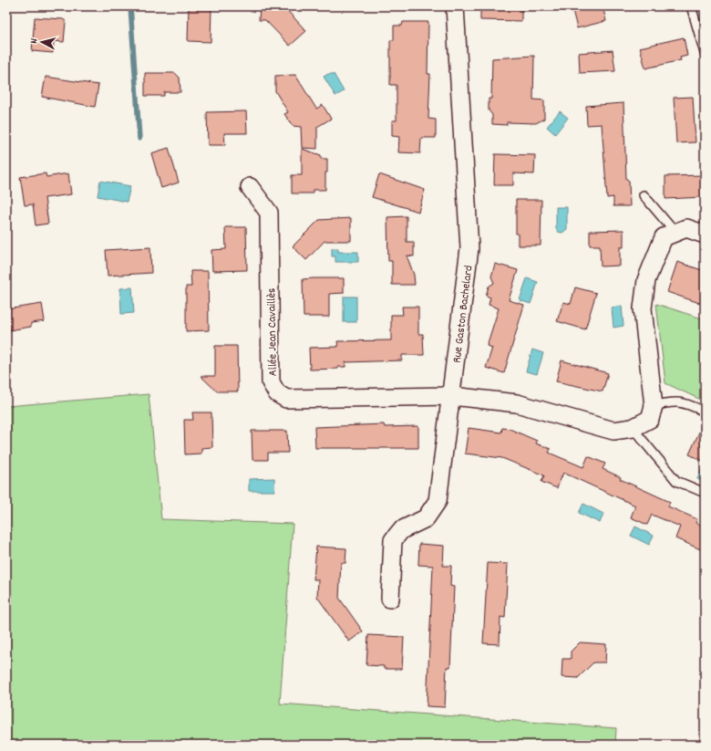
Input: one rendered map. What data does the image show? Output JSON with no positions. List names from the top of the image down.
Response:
{
  "streets": {
    "street": ["Rue Gaston Bachelard", "Allée Jean Cavaillès"]
  },
  "crossings": [
    ["Rue Gaston Bachelard", "Allée Jean Cavaillès"]
  ],
  "north": "left"
}
